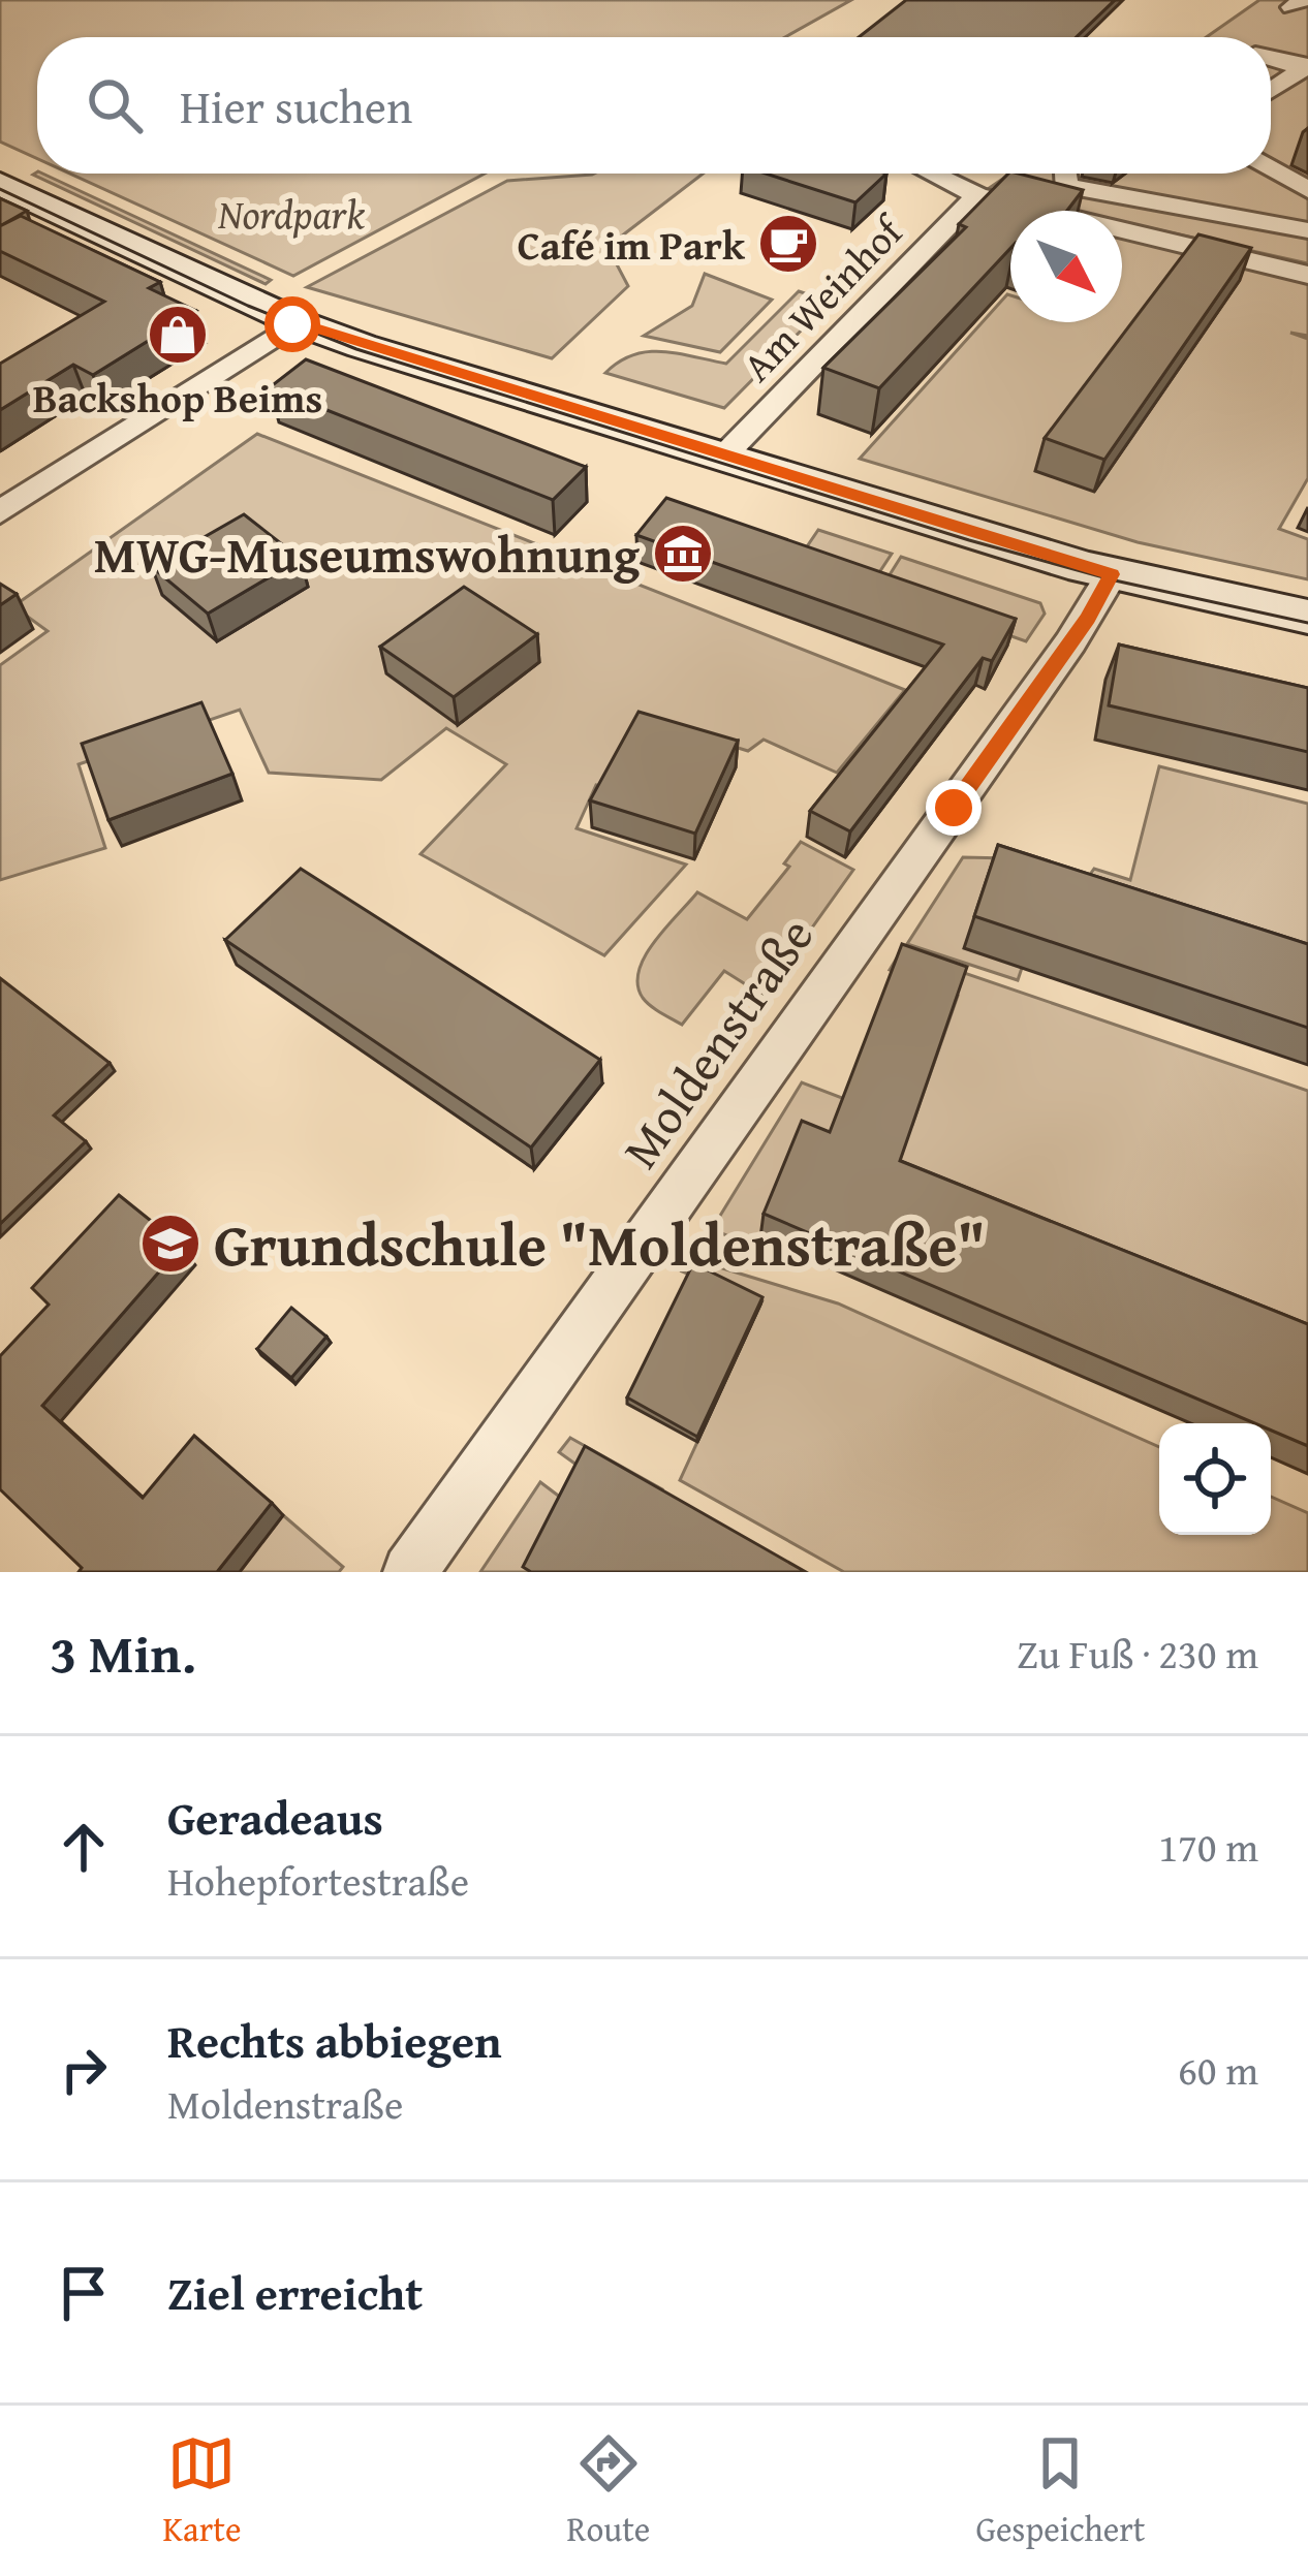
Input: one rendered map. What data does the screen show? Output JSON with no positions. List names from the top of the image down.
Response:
{
  "streets": {
    "street": ["Am Weinhof", "Moldenstraße"]
  },
  "parks": ["Nordpark"],
  "places": {
    "cafe": ["Café im Park"],
    "shop": ["Backshop Beims"],
    "museum": ["MWG-Museumswohnung"],
    "school or university": ["Grundschule \"Moldenstraße\""]
  },
  "north": "bottom right",
  "page": {
    "search": "Hier suchen",
    "heading": ["3 Min.", "Zu Fuß · 230 m"],
    "list": [
      ["Geradeaus", "Hohepfortestraße", "170 m"],
      ["Rechts abbiegen", "Moldenstraße", "60 m"],
      "Ziel erreicht"
    ],
    "nav": ["Karte", "Route", "Gespeichert"]
  }
}
